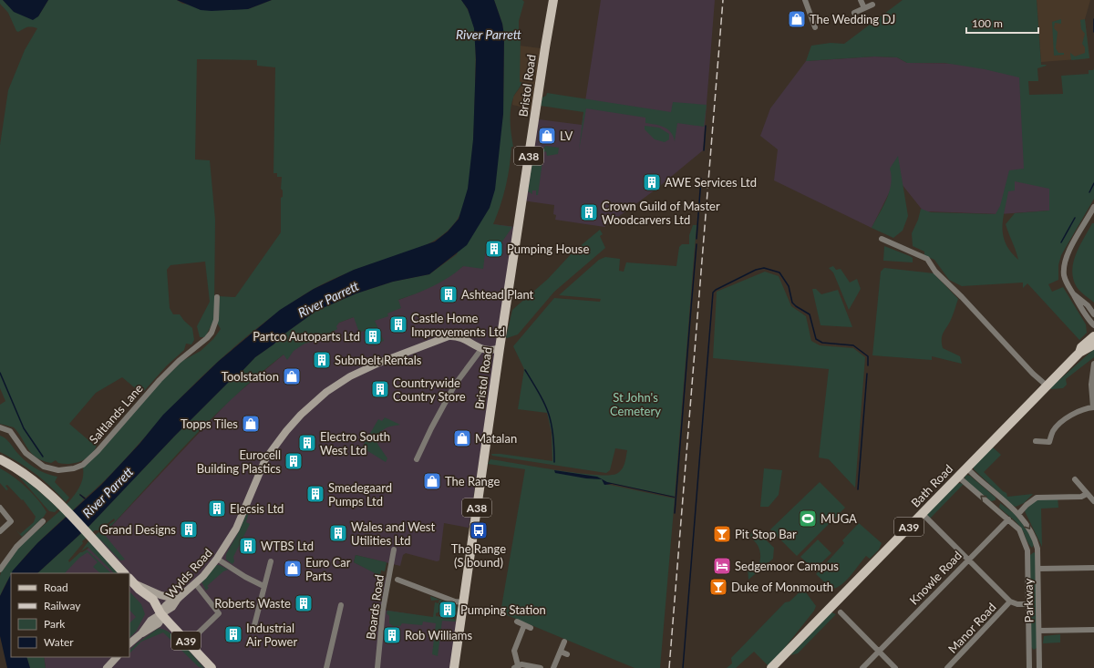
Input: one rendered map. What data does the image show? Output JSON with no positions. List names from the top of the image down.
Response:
{
  "streets": {
    "main road": [
      "Bristol Road",
      "A38",
      "Bath Road",
      "A39"
    ],
    "street": [
      "Saltlands Lane",
      "Wylds Road",
      "Knowle Road",
      "Parkway",
      "Boards Road",
      "Manor Road"
    ]
  },
  "crossings": [
    ["Bath Road", "Parkway"],
    ["A39", "Wylds Road"],
    ["Knowle Road", "Parkway"]
  ],
  "water": ["River Parrett"],
  "parks": ["St John's Cemetery"],
  "places": {
    "shop": [
      "The Wedding DJ",
      "LV",
      "Toolstation",
      "Topps Tiles",
      "Matalan",
      "The Range",
      "Euro Car Parts"
    ],
    "building": [
      "AWE Services Ltd",
      "Crown Guild of Master Woodcarvers Ltd",
      "Pumping House",
      "Ashtead Plant",
      "Castle Home Improvements Ltd",
      "Partco Autoparts Ltd",
      "Subnbelt Rentals",
      "Countrywide Country Store",
      "Electro South West Ltd",
      "Eurocell Building Plastics",
      "Smedegaard Pumps Ltd",
      "Elecsis Ltd",
      "Grand Designs",
      "Wales and West Utilities Ltd",
      "WTBS Ltd",
      "Roberts Waste",
      "Pumping Station",
      "Industrial Air Power",
      "Rob Williams"
    ],
    "sports": ["MUGA"],
    "bus stop": ["The Range (S bound)"],
    "bar": ["Pit Stop Bar", "Duke of Monmouth"],
    "hotel": ["Sedgemoor Campus"]
  },
  "legend": [
    "Road",
    "Railway",
    "Park",
    "Water"
  ],
  "scale_bar": "100 m"
}
